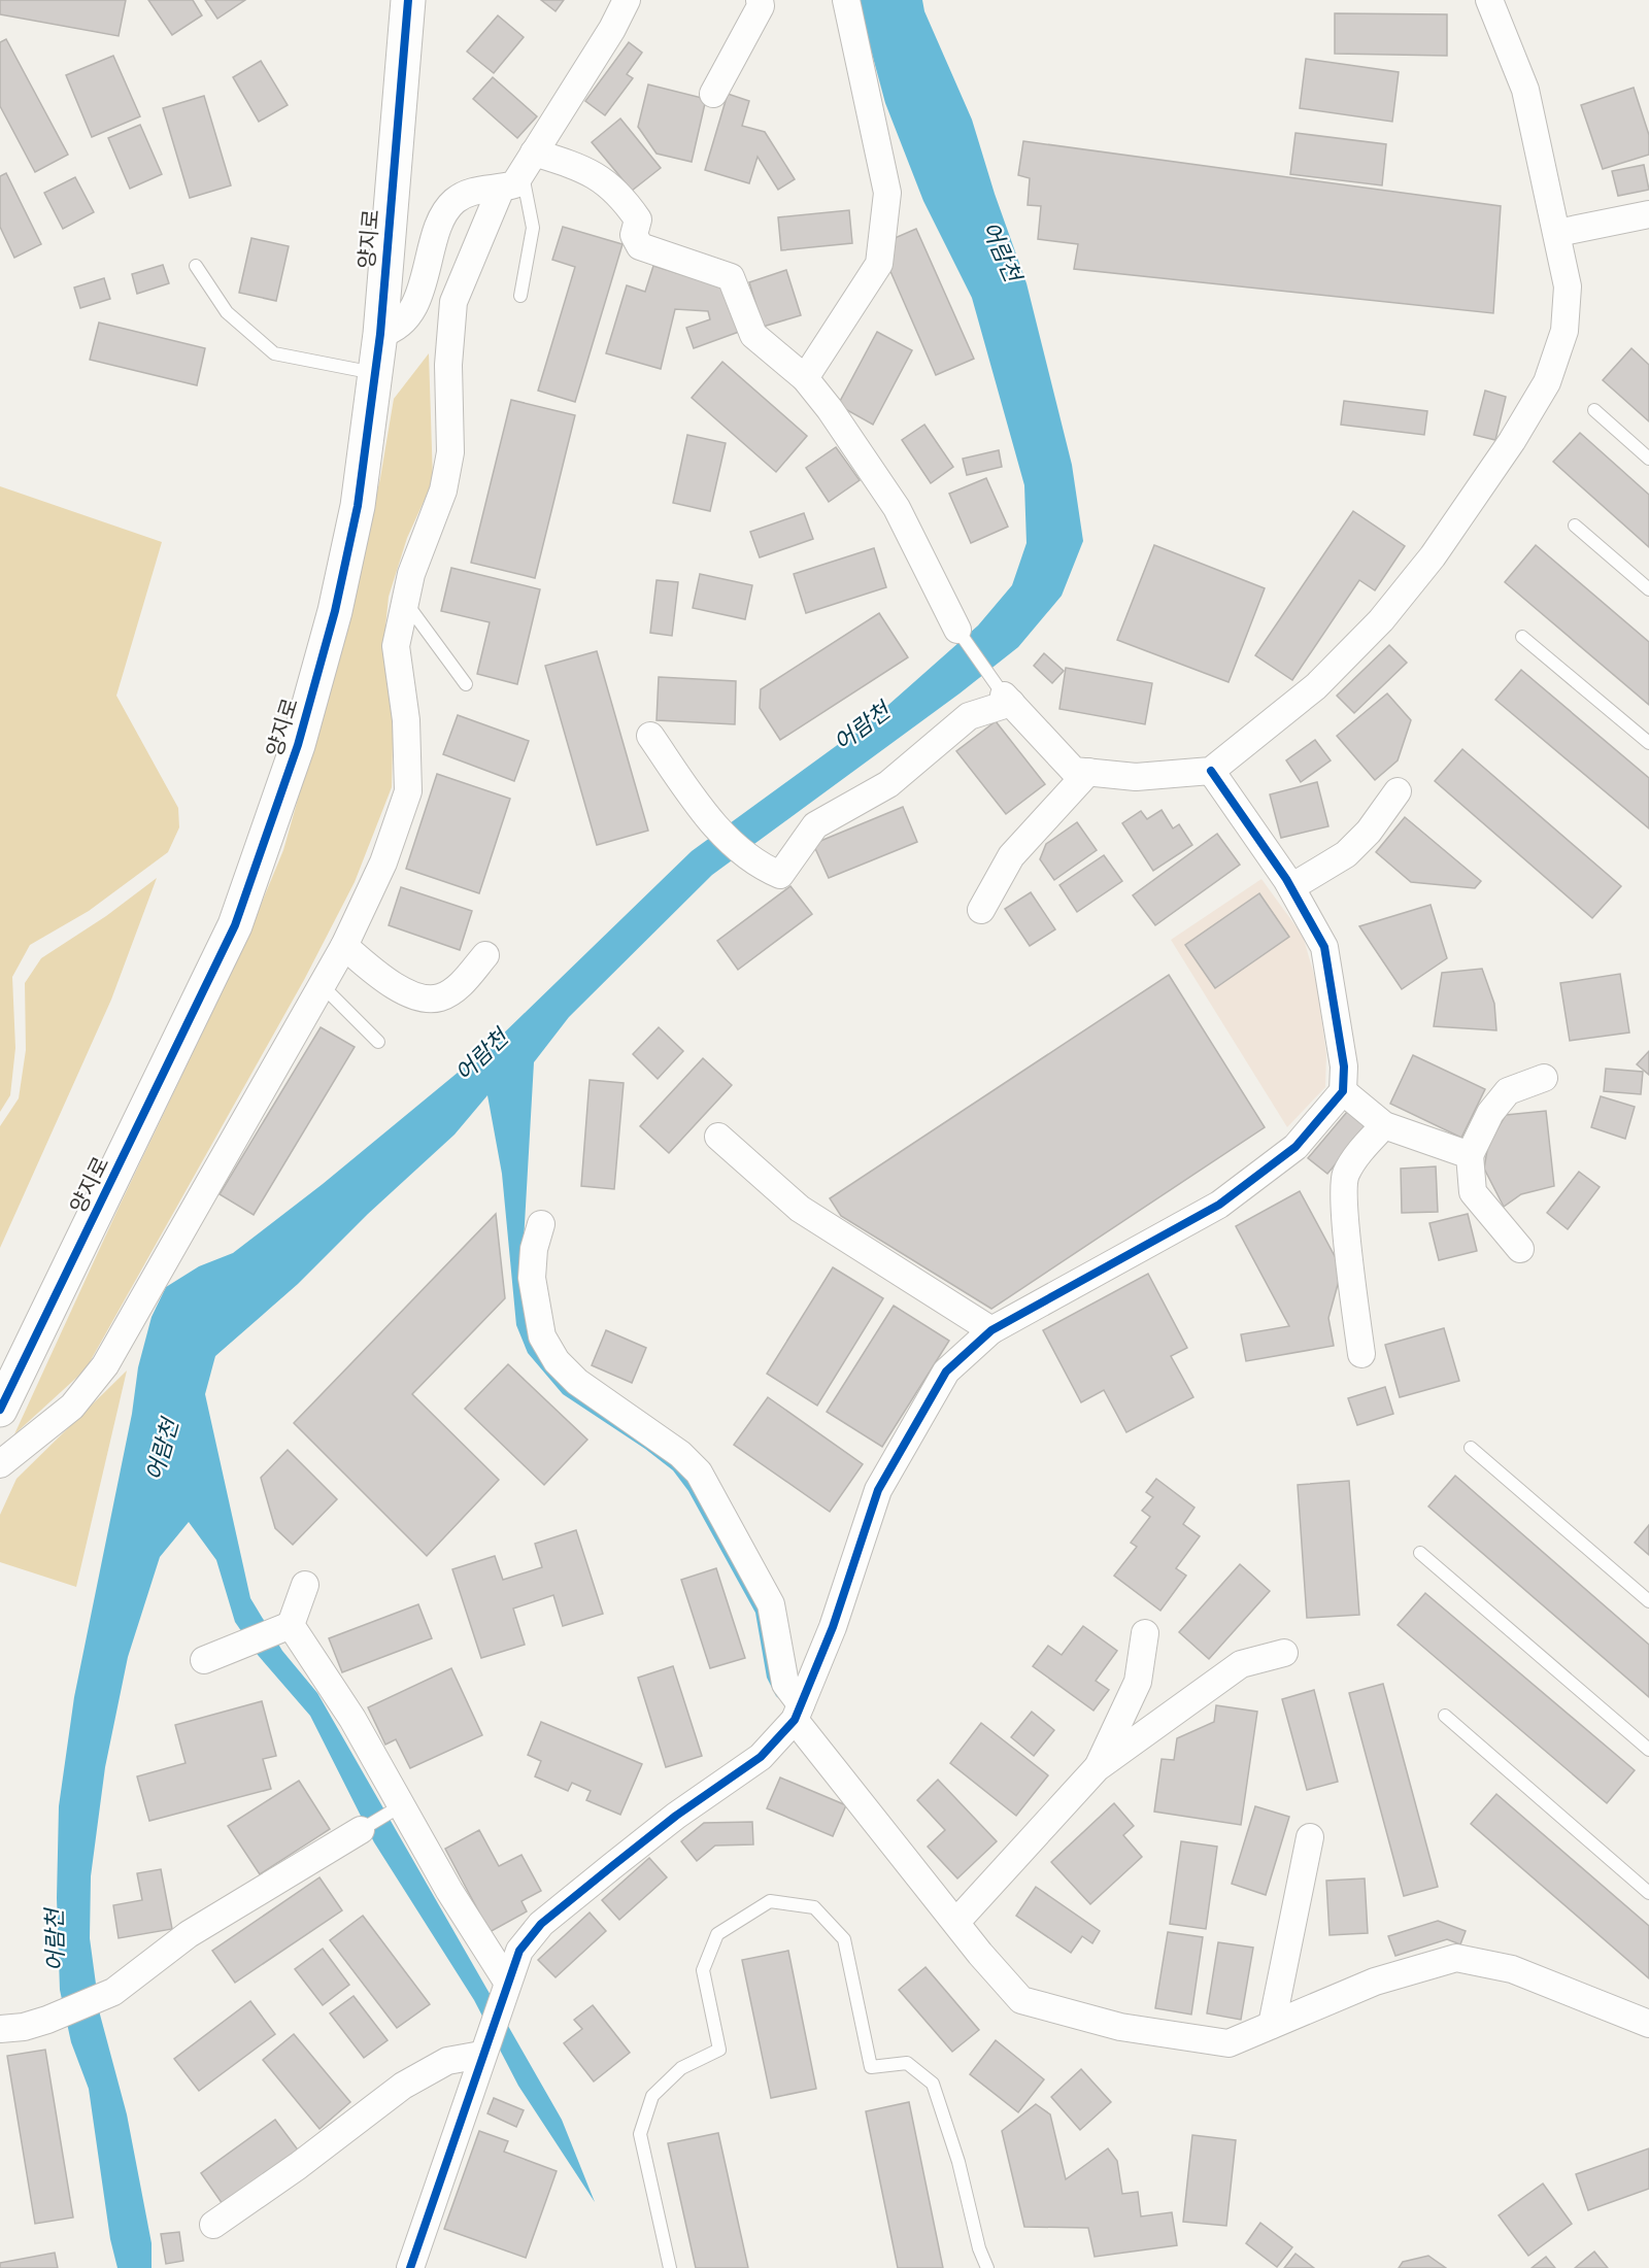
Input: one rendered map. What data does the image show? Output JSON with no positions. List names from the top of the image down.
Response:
{
  "streets": {
    "street": ["양지로"]
  },
  "water": ["어람천"]
}
